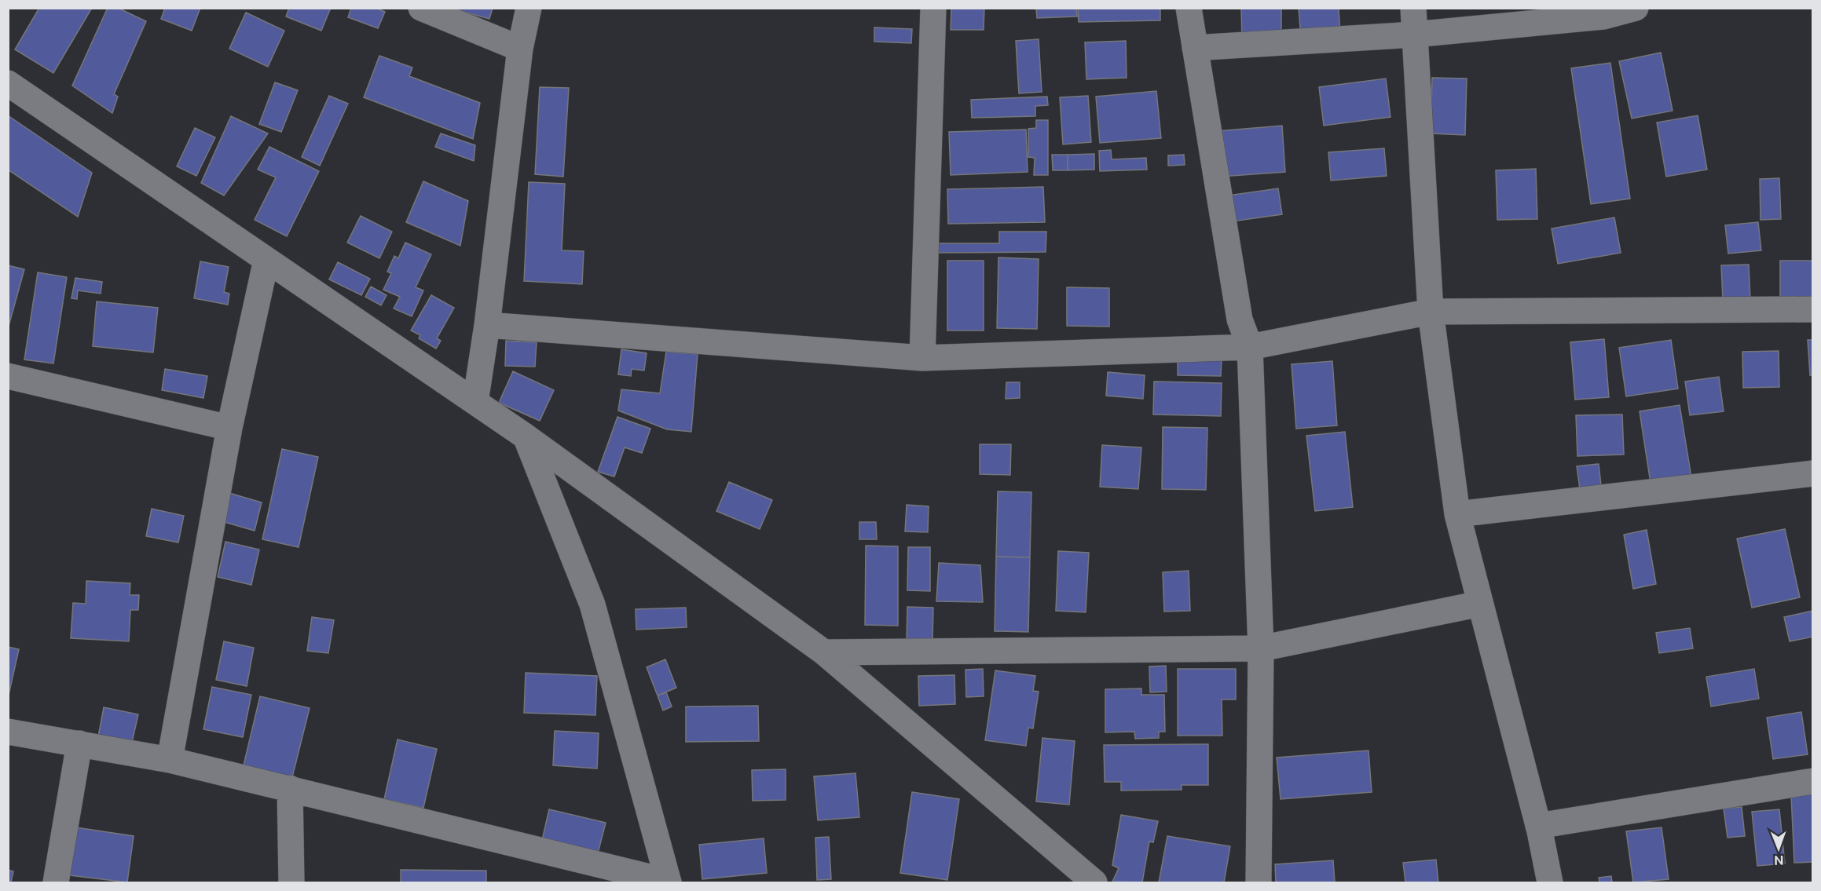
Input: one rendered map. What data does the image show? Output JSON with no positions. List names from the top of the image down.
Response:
{
  "north": "bottom"
}
